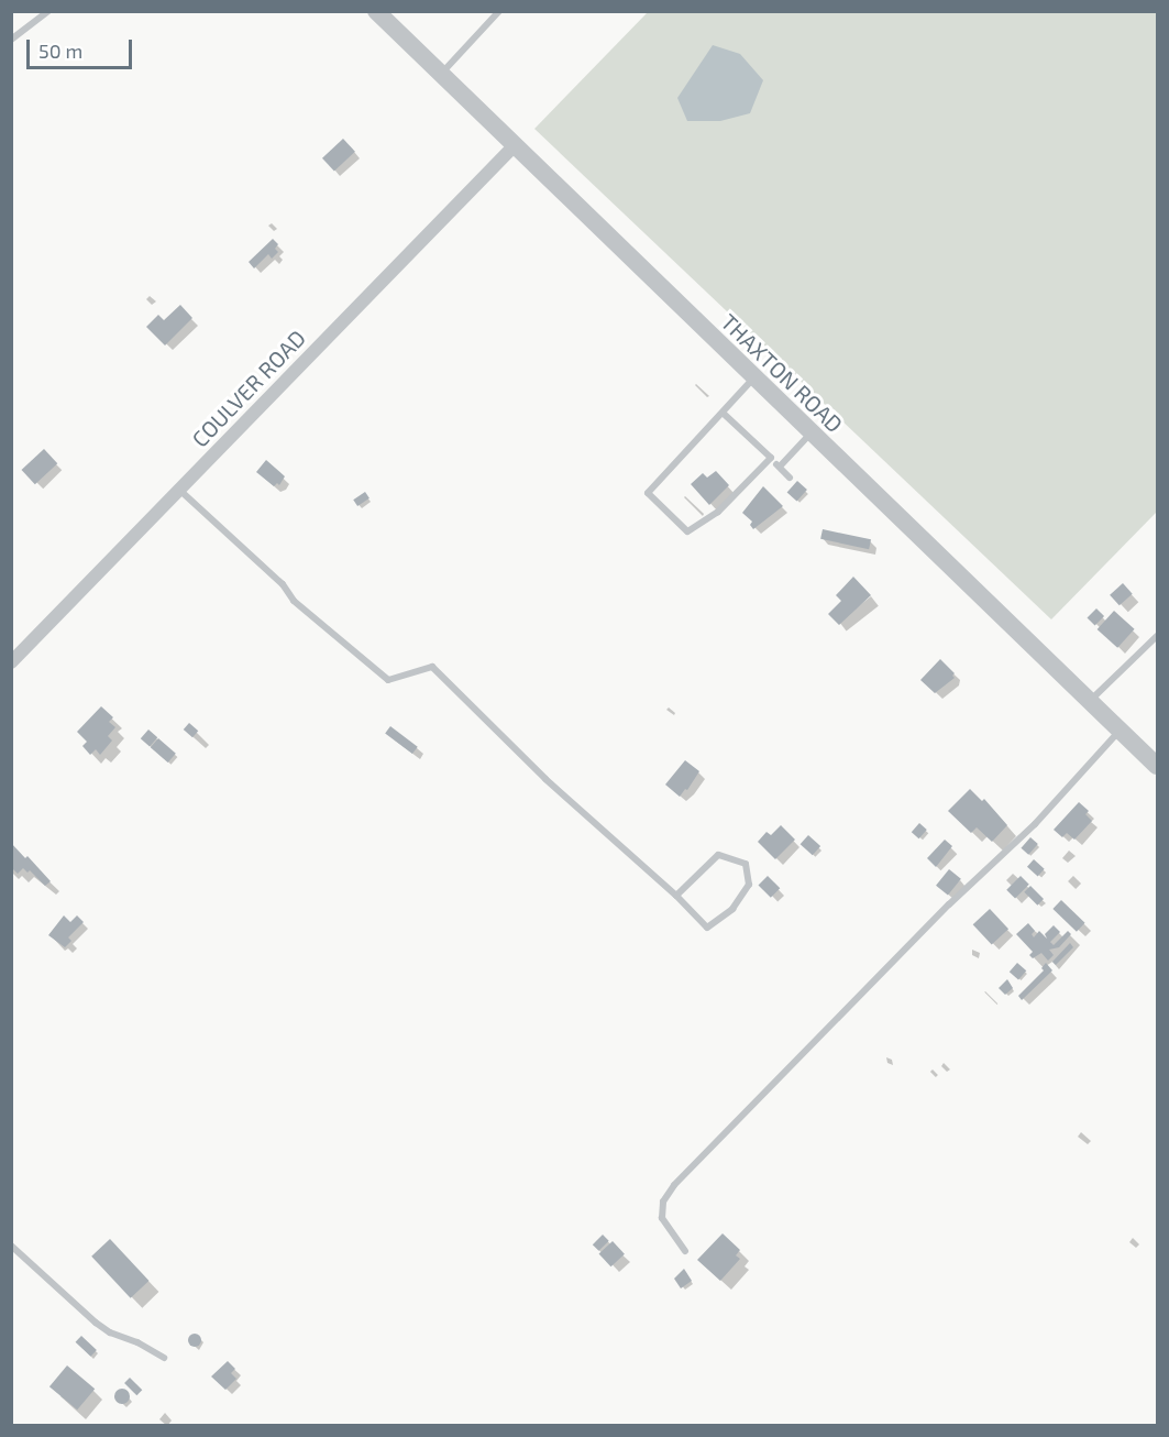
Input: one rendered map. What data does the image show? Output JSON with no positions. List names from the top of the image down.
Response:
{
  "streets": {
    "street": ["THAXTON ROAD", "COULVER ROAD"]
  },
  "crossings": [
    ["THAXTON ROAD", "COULVER ROAD"]
  ],
  "scale_bar": "50 m"
}
